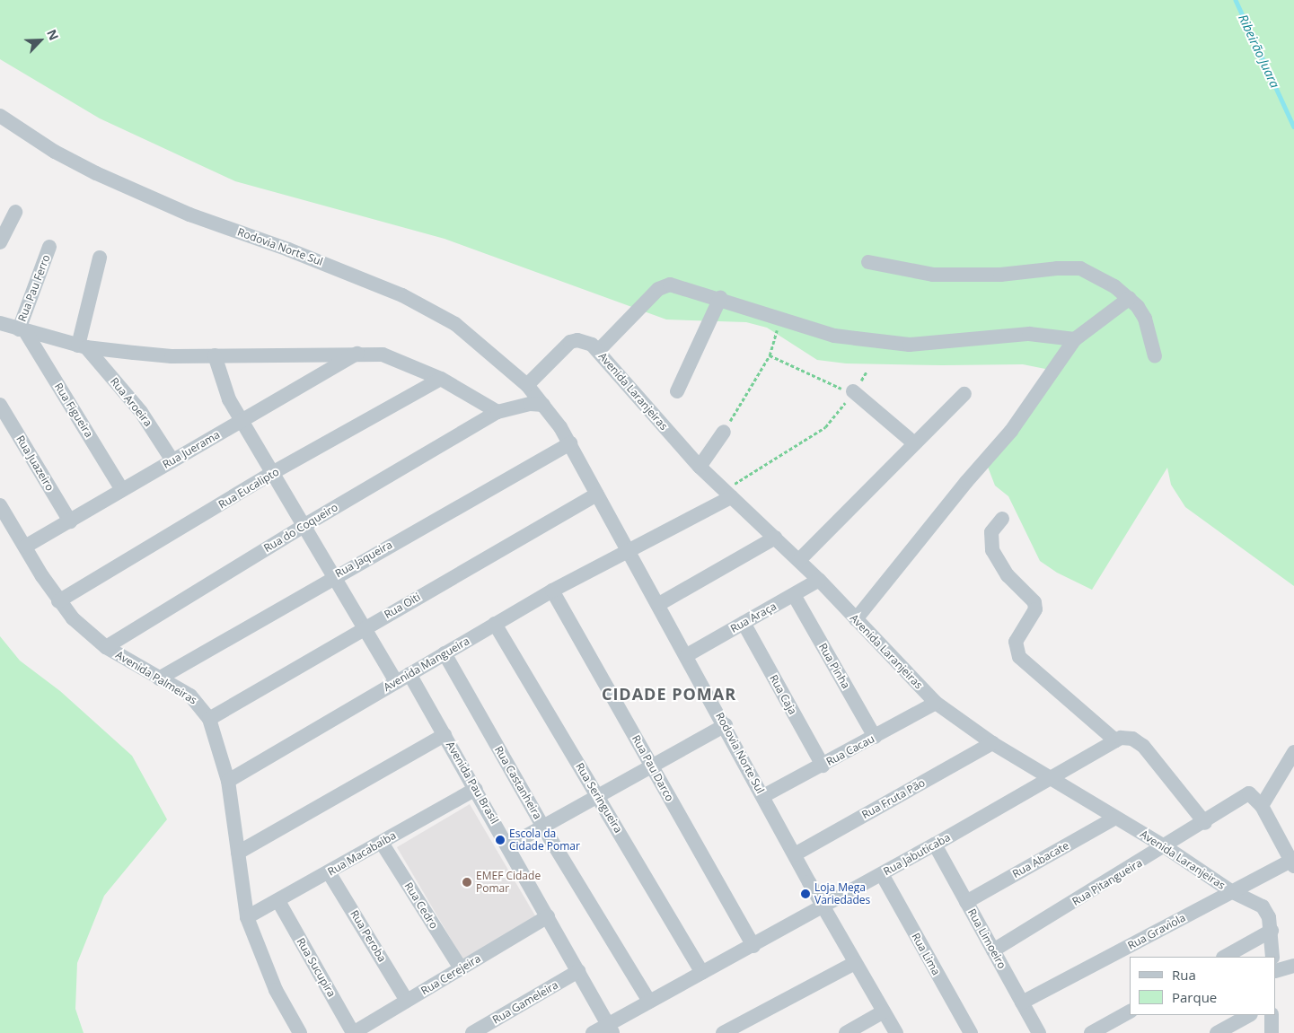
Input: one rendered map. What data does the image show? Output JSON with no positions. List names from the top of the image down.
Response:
{
  "streets": {
    "street": [
      "Rodovia Norte Sul",
      "Rua Pau Ferro",
      "Avenida Laranjeiras",
      "Rua Aroeira",
      "Rua Figueira",
      "Rua Juerama",
      "Rua Juazeiro",
      "Rua Eucalipto",
      "Rua do Coqueiro",
      "Rua Jaqueira",
      "Rua Oiti",
      "Rua Araça",
      "Avenida Mangueira",
      "Rua Pinha",
      "Avenida Palmeiras",
      "Rua Caja",
      "Rua Cacau",
      "Rua Pau Darco",
      "Avenida Pau Brasil",
      "Rua Castanheira",
      "Rua Seringueira",
      "Rua Fruta Pão",
      "Rua Macabaiba",
      "Rua Jabuticaba",
      "Rua Abacate",
      "Rua Pitangueira",
      "Rua Cedro",
      "Rua Graviola",
      "Rua Peroba",
      "Rua Limoeiro",
      "Rua Lima",
      "Rua Sucupira",
      "Rua Cerejeira",
      "Rua Gameleira"
    ]
  },
  "crossings": [
    ["Rodovia Norte Sul", "Avenida Laranjeiras"],
    ["Rodovia Norte Sul", "Rua Jaqueira"],
    ["Rodovia Norte Sul", "Rua Oiti"],
    ["Rodovia Norte Sul", "Rua Araça"],
    ["Rodovia Norte Sul", "Avenida Mangueira"],
    ["Rodovia Norte Sul", "Rua Cacau"],
    ["Rodovia Norte Sul", "Rua Fruta Pão"],
    ["Rodovia Norte Sul", "Rua Jabuticaba"],
    ["Rua Pau Ferro", "Rua Figueira"],
    ["Avenida Laranjeiras", "Rua Araça"],
    ["Avenida Laranjeiras", "Avenida Mangueira"],
    ["Avenida Laranjeiras", "Rua Cacau"],
    ["Avenida Laranjeiras", "Rua Fruta Pão"],
    ["Avenida Laranjeiras", "Rua Jabuticaba"],
    ["Avenida Laranjeiras", "Rua Abacate"],
    ["Avenida Laranjeiras", "Rua Pitangueira"],
    ["Avenida Laranjeiras", "Rua Graviola"],
    ["Rua Aroeira", "Rua Juerama"],
    ["Rua Figueira", "Rua Juerama"],
    ["Rua Juerama", "Rua Juazeiro"],
    ["Rua Juerama", "Avenida Palmeiras"],
    ["Rua Eucalipto", "Avenida Palmeiras"],
    ["Rua do Coqueiro", "Avenida Palmeiras"],
    ["Rua Jaqueira", "Avenida Palmeiras"],
    ["Rua Oiti", "Avenida Palmeiras"],
    ["Rua Araça", "Rua Pinha"],
    ["Rua Araça", "Rua Caja"],
    ["Avenida Mangueira", "Avenida Palmeiras"],
    ["Avenida Mangueira", "Rua Pau Darco"],
    ["Avenida Mangueira", "Avenida Pau Brasil"],
    ["Avenida Mangueira", "Rua Castanheira"],
    ["Avenida Mangueira", "Rua Seringueira"],
    ["Rua Pinha", "Rua Cacau"],
    ["Avenida Palmeiras", "Rua Macabaiba"],
    ["Rua Caja", "Rua Cacau"],
    ["Rua Pau Darco", "Rua Jabuticaba"],
    ["Avenida Pau Brasil", "Rua Macabaiba"],
    ["Avenida Pau Brasil", "Rua Jabuticaba"],
    ["Avenida Pau Brasil", "Rua Cerejeira"],
    ["Avenida Pau Brasil", "Rua Gameleira"],
    ["Rua Castanheira", "Rua Jabuticaba"],
    ["Rua Seringueira", "Rua Jabuticaba"],
    ["Rua Macabaiba", "Rua Cedro"],
    ["Rua Macabaiba", "Rua Peroba"],
    ["Rua Macabaiba", "Rua Sucupira"],
    ["Rua Jabuticaba", "Rua Limoeiro"],
    ["Rua Jabuticaba", "Rua Lima"],
    ["Rua Abacate", "Rua Limoeiro"],
    ["Rua Pitangueira", "Rua Limoeiro"],
    ["Rua Cedro", "Rua Cerejeira"],
    ["Rua Graviola", "Rua Limoeiro"],
    ["Rua Peroba", "Rua Cerejeira"],
    ["Rua Sucupira", "Rua Cerejeira"]
  ],
  "districts": ["CIDADE POMAR"],
  "water": ["Ribeirão Juara"],
  "places": ["Escola da Cidade Pomar", "EMEF Cidade Pomar", "Loja Mega Variedades"],
  "legend": ["Rua", "Parque"],
  "north": "top right"
}
